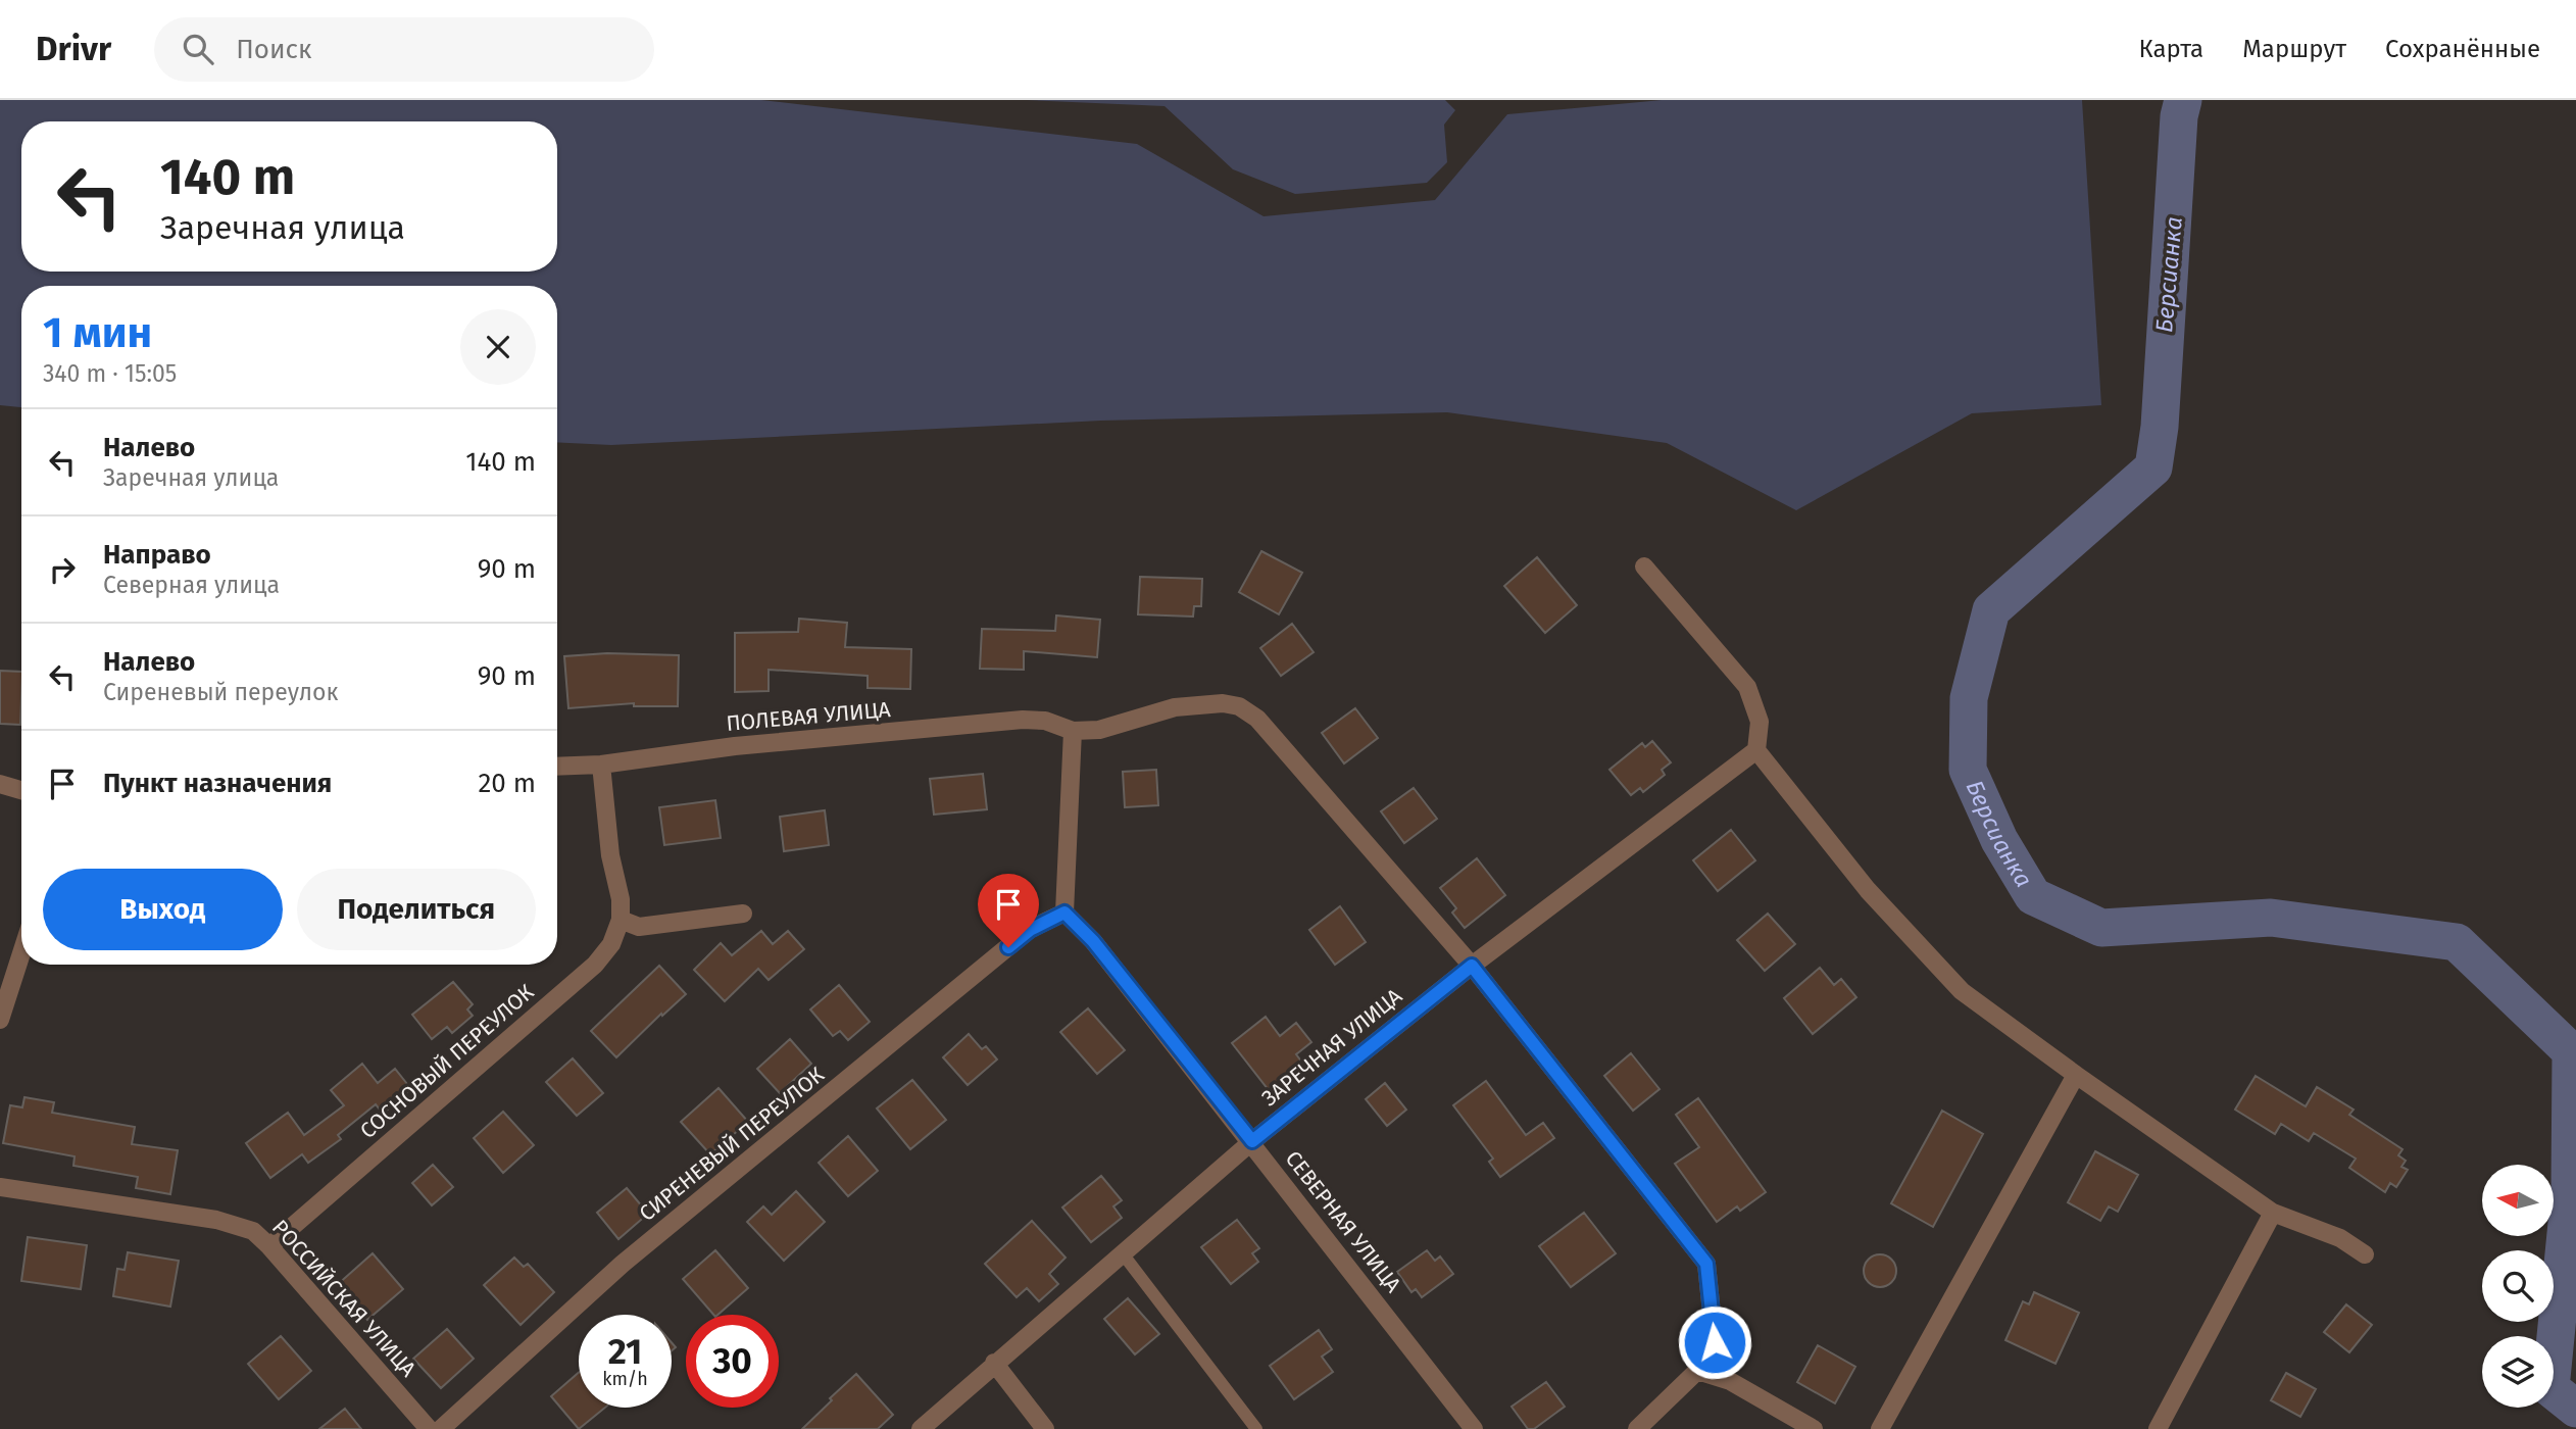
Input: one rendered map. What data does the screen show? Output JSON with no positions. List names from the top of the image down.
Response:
{
  "streets": {
    "street": [
      "ПОЛЕВАЯ УЛИЦА",
      "ЗАРЕЧНАЯ УЛИЦА",
      "СОСНОВЫЙ ПЕРЕУЛОК",
      "СИРЕНЕВЫЙ ПЕРЕУЛОК",
      "СЕВЕРНАЯ УЛИЦА",
      "РОССИЙСКАЯ УЛИЦА"
    ]
  },
  "crossings": [
    ["ЗАРЕЧНАЯ УЛИЦА", "СЕВЕРНАЯ УЛИЦА"],
    ["СОСНОВЫЙ ПЕРЕУЛОК", "РОССИЙСКАЯ УЛИЦА"],
    ["СИРЕНЕВЫЙ ПЕРЕУЛОК", "СЕВЕРНАЯ УЛИЦА"]
  ],
  "water": ["Берсианка"],
  "north": "left",
  "page": {
    "header": "Drivr",
    "search": "Поиск",
    "nav": ["Карта", "Маршрут", "Сохранённые"],
    "turn": ["140 m", "Заречная улица"],
    "heading": ["1 мин", "340 m · 15:05"],
    "list": [
      {
        "name": "Налево",
        "note": "Заречная улица",
        "value": "140 m"
      },
      {
        "name": "Направо",
        "note": "Северная улица",
        "value": "90 m"
      },
      {
        "name": "Налево",
        "note": "Сиреневый переулок",
        "value": "90 m"
      },
      {
        "name": "Пункт назначения",
        "value": "20 m"
      }
    ],
    "buttons": ["Выход", "Поделиться"],
    "speed": "21 km/h",
    "limit": "30"
  }
}
